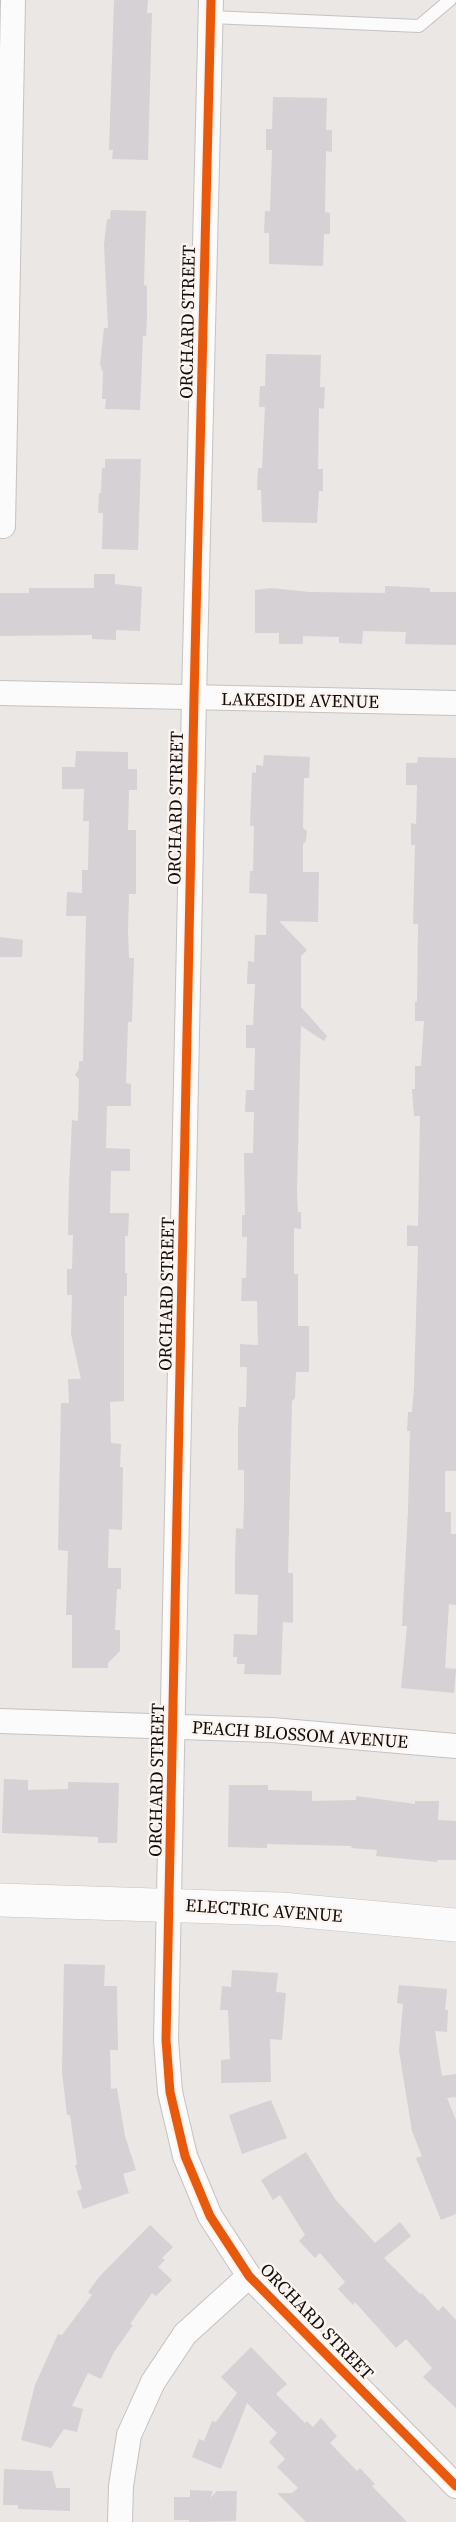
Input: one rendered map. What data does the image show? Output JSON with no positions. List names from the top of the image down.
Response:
{
  "streets": {
    "street": [
      "ORCHARD STREET",
      "LAKESIDE AVENUE",
      "PEACH BLOSSOM AVENUE",
      "ELECTRIC AVENUE"
    ]
  },
  "crossings": [
    ["ORCHARD STREET", "LAKESIDE AVENUE"],
    ["ORCHARD STREET", "PEACH BLOSSOM AVENUE"],
    ["ORCHARD STREET", "ELECTRIC AVENUE"]
  ]
}
